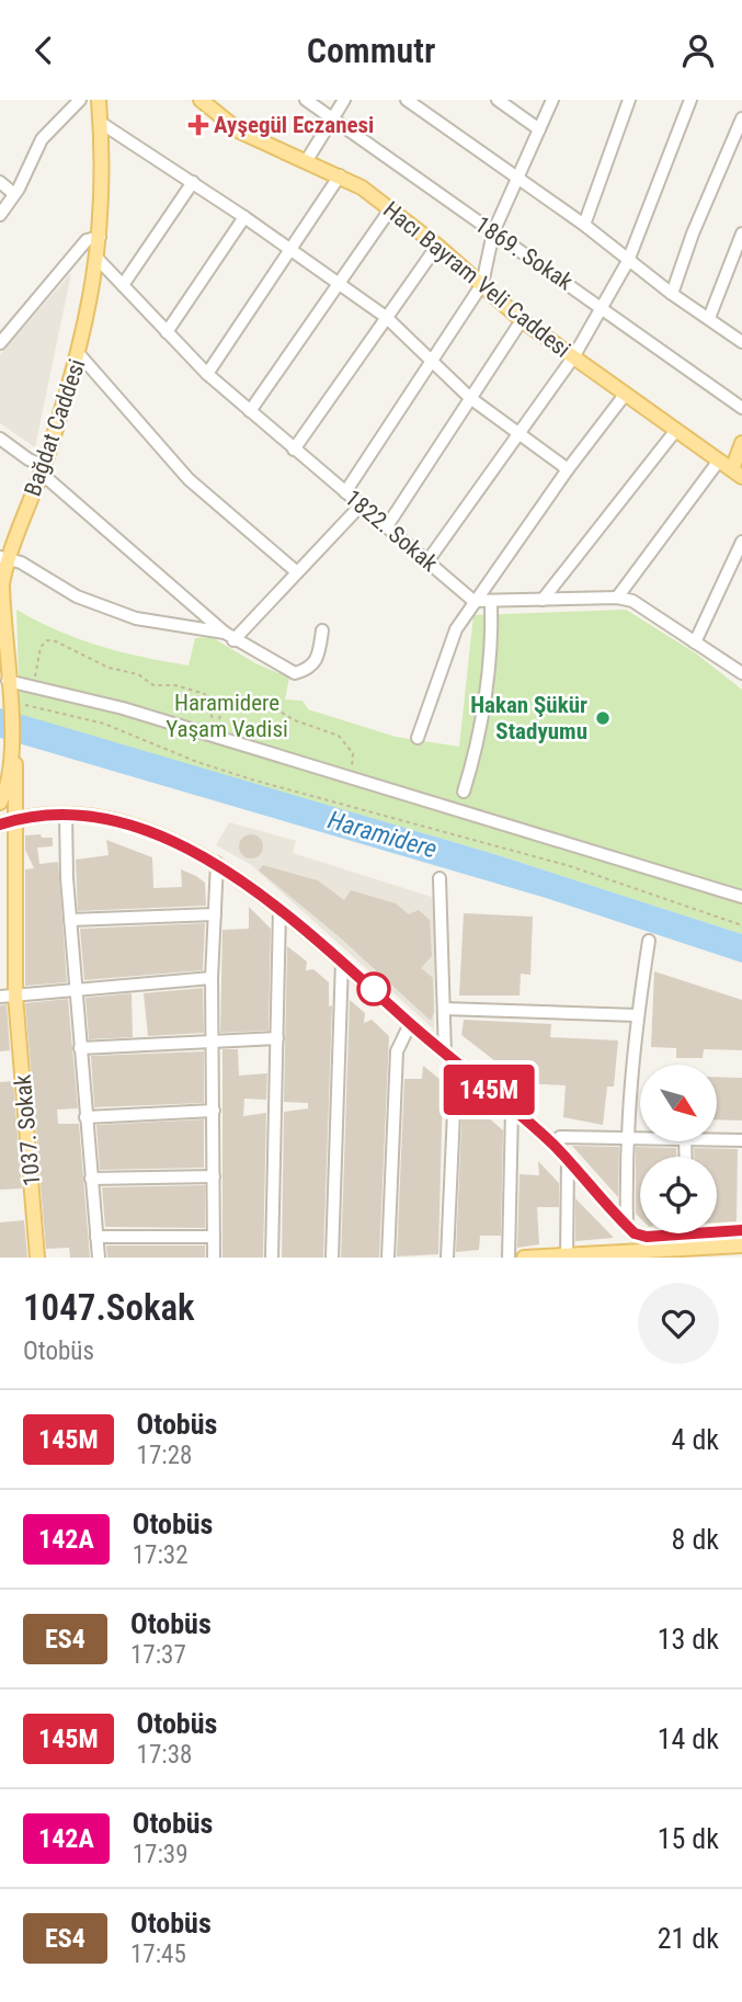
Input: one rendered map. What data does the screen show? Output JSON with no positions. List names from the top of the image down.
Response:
{
  "streets": {
    "main road": ["Hacı Bayram Veli Caddesi", "Bağdat Caddesi", "1037. Sokak"],
    "street": ["1869. Sokak", "1822. Sokak"]
  },
  "crossings": [
    ["Bağdat Caddesi", "1822. Sokak"],
    ["Bağdat Caddesi", "1037. Sokak"]
  ],
  "water": ["Haramidere"],
  "parks": ["Haramidere Yaşam Vadisi"],
  "places": {
    "health": ["Ayşegül Eczanesi"],
    "other": ["Hakan Şükür Stadyumu"]
  },
  "lines": ["bus line 145M"],
  "north": "bottom right",
  "page": {
    "header": "Commutr",
    "on_map": "145M",
    "heading": ["1047.Sokak", "Otobüs"],
    "list": [
      {
        "mark": "145M",
        "name": "Otobüs",
        "note": "17:28",
        "value": "4 dk"
      },
      {
        "mark": "142A",
        "name": "Otobüs",
        "note": "17:32",
        "value": "8 dk"
      },
      {
        "mark": "ES4",
        "name": "Otobüs",
        "note": "17:37",
        "value": "13 dk"
      },
      {
        "mark": "145M",
        "name": "Otobüs",
        "note": "17:38",
        "value": "14 dk"
      },
      {
        "mark": "142A",
        "name": "Otobüs",
        "note": "17:39",
        "value": "15 dk"
      },
      {
        "mark": "ES4",
        "name": "Otobüs",
        "note": "17:45",
        "value": "21 dk"
      }
    ]
  }
}
